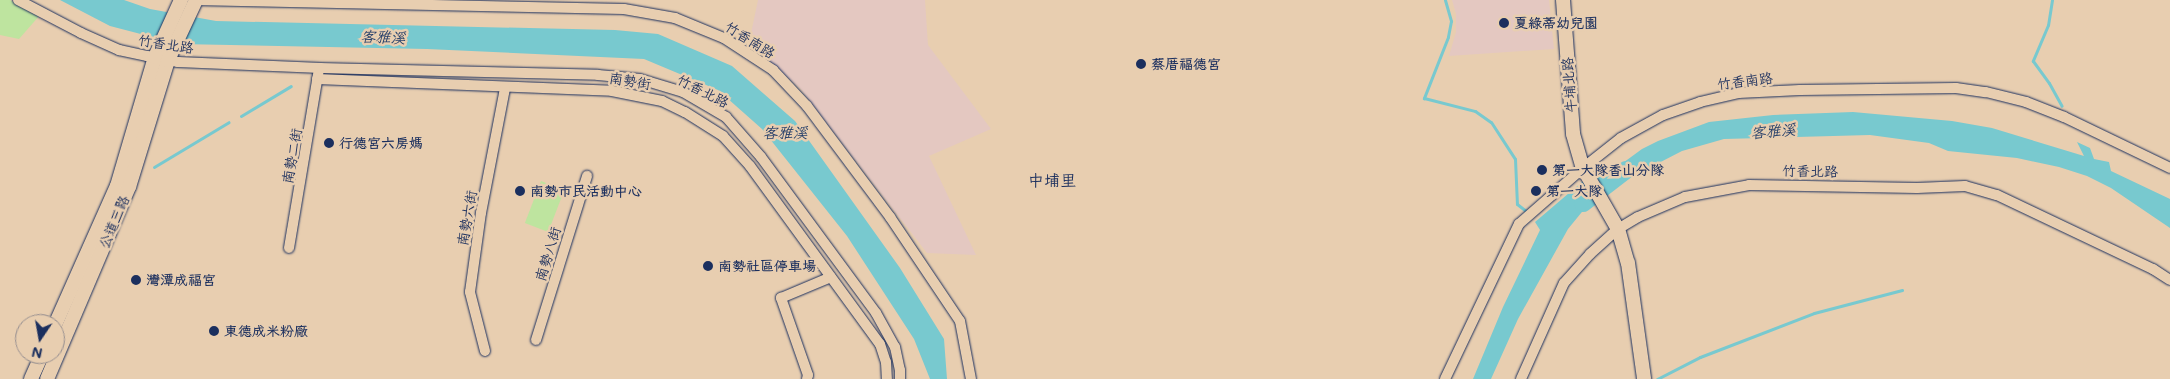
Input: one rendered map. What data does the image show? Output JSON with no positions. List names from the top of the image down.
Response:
{
  "streets": {
    "street": [
      "竹香南路",
      "竹香北路",
      "南勢街",
      "牛埔北路",
      "南勢二街",
      "南勢六街",
      "公道三路",
      "南勢八街"
    ]
  },
  "crossings": [
    ["竹香南路", "牛埔北路"],
    ["竹香北路", "牛埔北路"],
    ["竹香北路", "南勢二街"],
    ["竹香北路", "公道三路"],
    ["南勢街", "南勢二街"],
    ["南勢街", "南勢六街"]
  ],
  "districts": ["中埔里"],
  "water": ["客雅溪"],
  "places": [
    "夏綠蒂幼兒園",
    "蔡厝福德宮",
    "行德宮六房媽",
    "第一大隊香山分隊",
    "南勢市民活動中心",
    "第一大隊",
    "南勢社區停車場",
    "灣潭成福宮",
    "東德成米粉廠"
  ],
  "north": "bottom"
}
